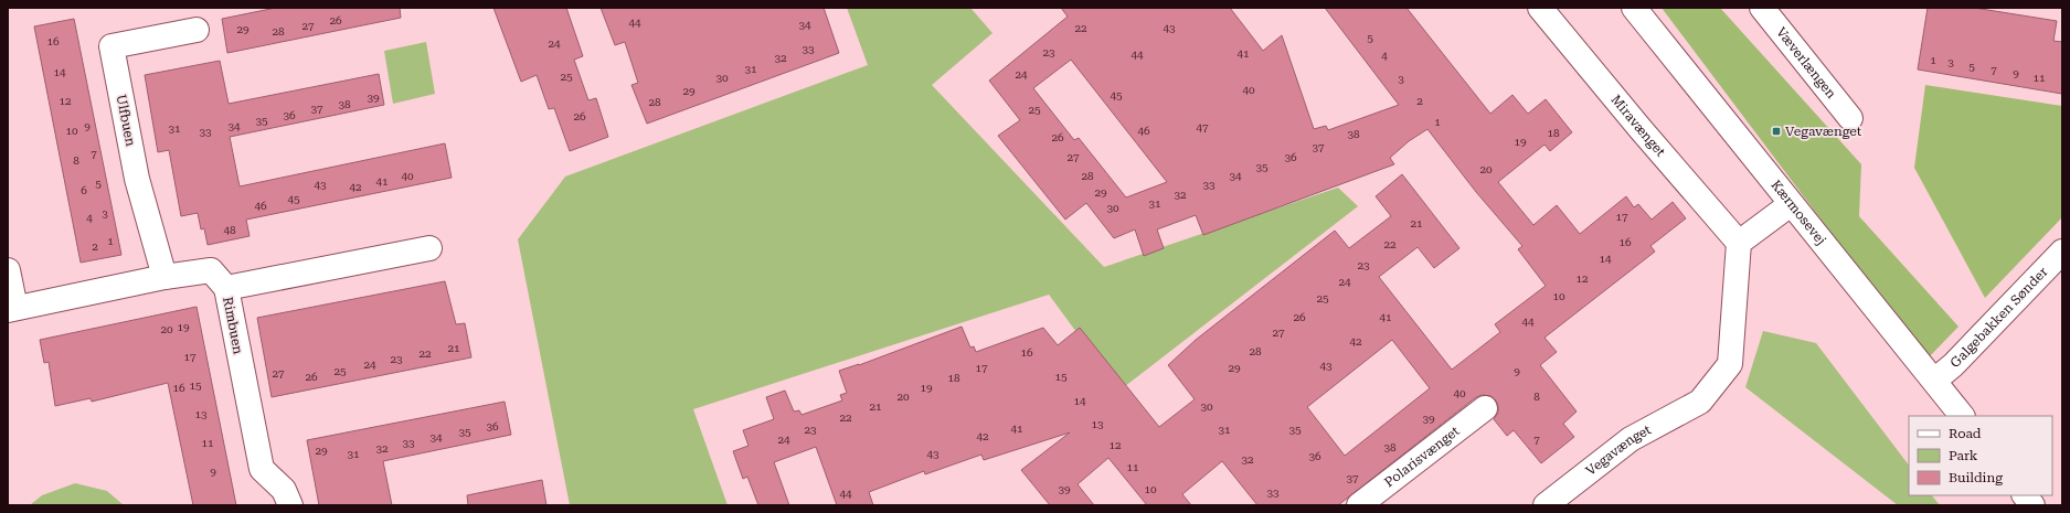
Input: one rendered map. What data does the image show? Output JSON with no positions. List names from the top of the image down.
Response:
{
  "streets": {
    "street": [
      "Væverlængen",
      "Ulfbuen",
      "Miravænget",
      "Kærmosevej",
      "Galgebakken Sønder",
      "Rimbuen",
      "Vegavænget",
      "Polarisvænget"
    ]
  },
  "crossings": [
    ["Miravænget", "Vegavænget"],
    ["Kærmosevej", "Galgebakken Sønder"]
  ],
  "places": {
    "transit": ["Vegavænget"]
  },
  "house_numbers": [
    "26",
    "44",
    "34",
    "27",
    "22",
    "43",
    "29",
    "28",
    "5",
    "16",
    "24",
    "33",
    "23",
    "41",
    "44",
    "4",
    "32",
    "1",
    "3",
    "5",
    "31",
    "7",
    "14",
    "9",
    "24",
    "25",
    "30",
    "11",
    "3",
    "40",
    "29",
    "45",
    "39",
    "12",
    "2",
    "28",
    "38",
    "37",
    "25",
    "36",
    "26",
    "35",
    "1",
    "9",
    "34",
    "47",
    "31",
    "10",
    "46",
    "33",
    "18",
    "38",
    "26",
    "19",
    "37",
    "7",
    "27",
    "36",
    "8",
    "35",
    "20",
    "40",
    "28",
    "34",
    "41",
    "5",
    "43",
    "33",
    "42",
    "6",
    "29",
    "32",
    "45",
    "31",
    "46",
    "30",
    "3",
    "17",
    "4",
    "21",
    "48",
    "1",
    "16",
    "22",
    "2",
    "14",
    "23",
    "12",
    "24",
    "10",
    "25",
    "26",
    "41",
    "44",
    "19",
    "20",
    "27",
    "42",
    "21",
    "28",
    "16",
    "22",
    "17",
    "23",
    "24",
    "43",
    "17",
    "29",
    "25",
    "9",
    "27",
    "26",
    "15",
    "18",
    "15",
    "16",
    "19",
    "40",
    "20",
    "8",
    "14",
    "21",
    "30",
    "13",
    "22",
    "39",
    "13",
    "36",
    "41",
    "23",
    "31",
    "35",
    "35",
    "42",
    "34",
    "24",
    "7",
    "11",
    "33",
    "12",
    "38",
    "32",
    "29",
    "31",
    "43",
    "36",
    "32",
    "11",
    "9",
    "37",
    "39",
    "10",
    "33",
    "44"
  ],
  "legend": ["Road", "Park", "Building"]
}
